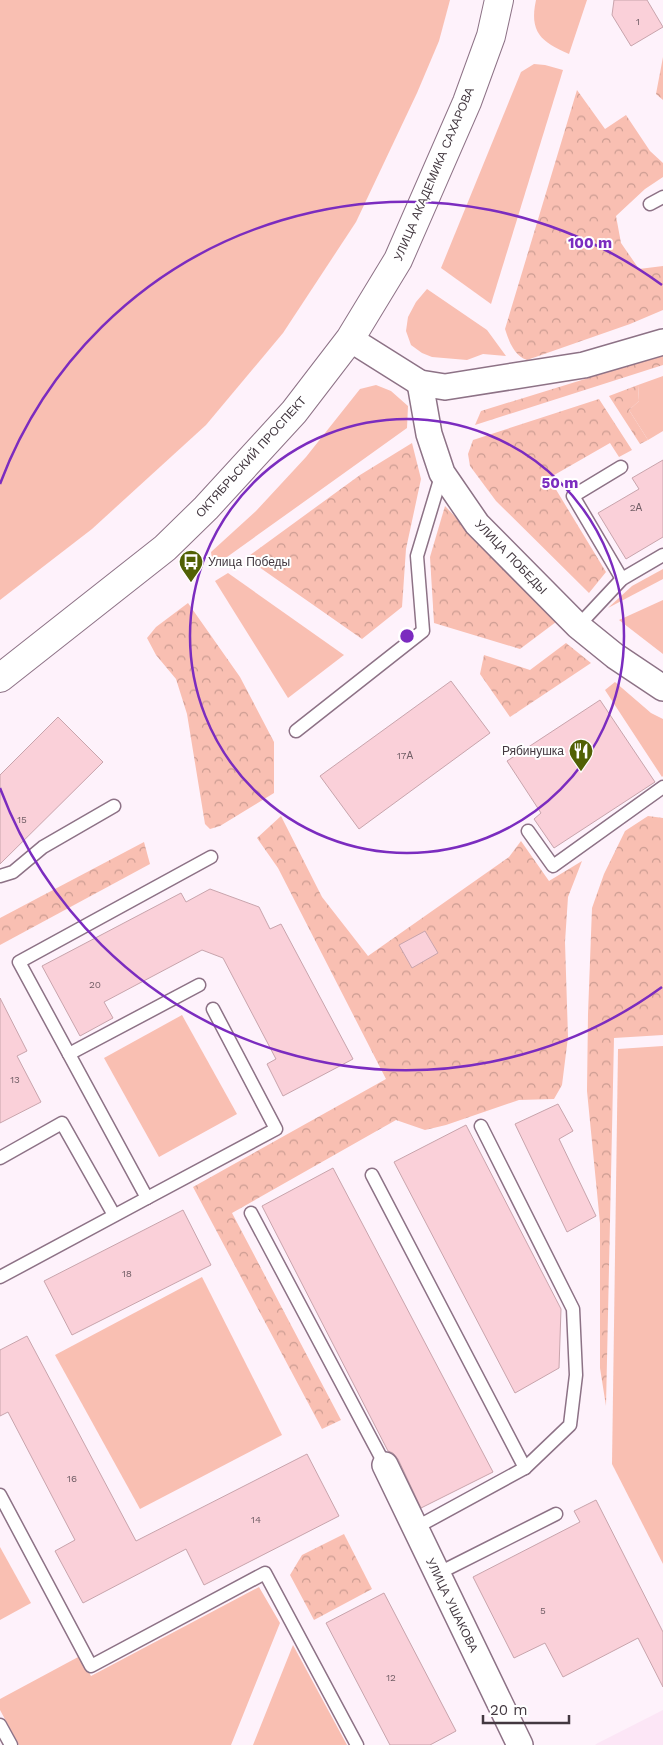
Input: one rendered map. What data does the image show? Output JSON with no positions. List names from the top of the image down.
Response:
{
  "streets": {
    "street": [
      "УЛИЦА АКАДЕМИКА САХАРОВА",
      "ОКТЯБРЬСКИЙ ПРОСПЕКТ",
      "УЛИЦА ПОБЕДЫ",
      "УЛИЦА УШАКОВА"
    ]
  },
  "crossings": [
    ["УЛИЦА АКАДЕМИКА САХАРОВА", "ОКТЯБРЬСКИЙ ПРОСПЕКТ"]
  ],
  "places": {
    "bus stop": ["Улица Победы"],
    "restaurant": ["Рябинушка"]
  },
  "house_numbers": [
    "1",
    "2А",
    "17А",
    "15",
    "20",
    "13",
    "18",
    "16",
    "14",
    "5",
    "12"
  ],
  "scale_bar": "20 m",
  "rings": ["100 m", "50 m"]
}
